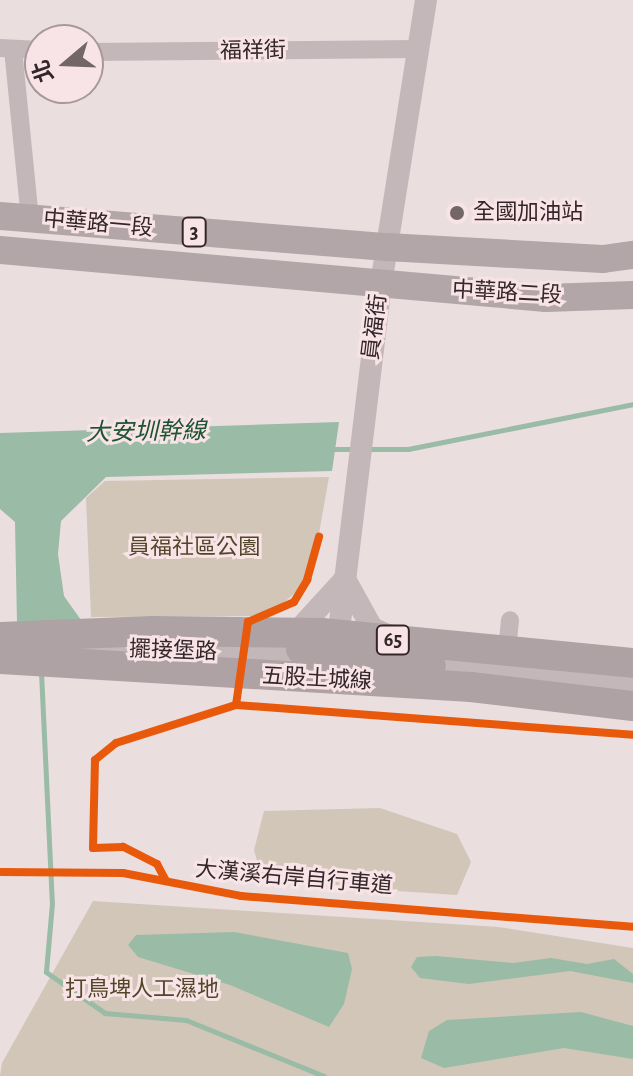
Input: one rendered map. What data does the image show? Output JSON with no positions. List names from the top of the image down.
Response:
{
  "streets": {
    "highway": ["65", "五股土城線"],
    "main road": ["中華路一段", "3", "中華路二段"],
    "street": ["福祥街", "員福街", "擺接堡路"],
    "cycle path": ["大漢溪右岸自行車道"]
  },
  "crossings": [
    ["福祥街", "員福街"],
    ["中華路一段", "中華路二段"],
    ["中華路一段", "員福街"],
    ["中華路二段", "員福街"],
    ["員福街", "擺接堡路"]
  ],
  "water": ["大安圳幹線"],
  "parks": ["員福社區公園", "打鳥埤人工濕地"],
  "places": ["全國加油站"],
  "north": "left"
}
